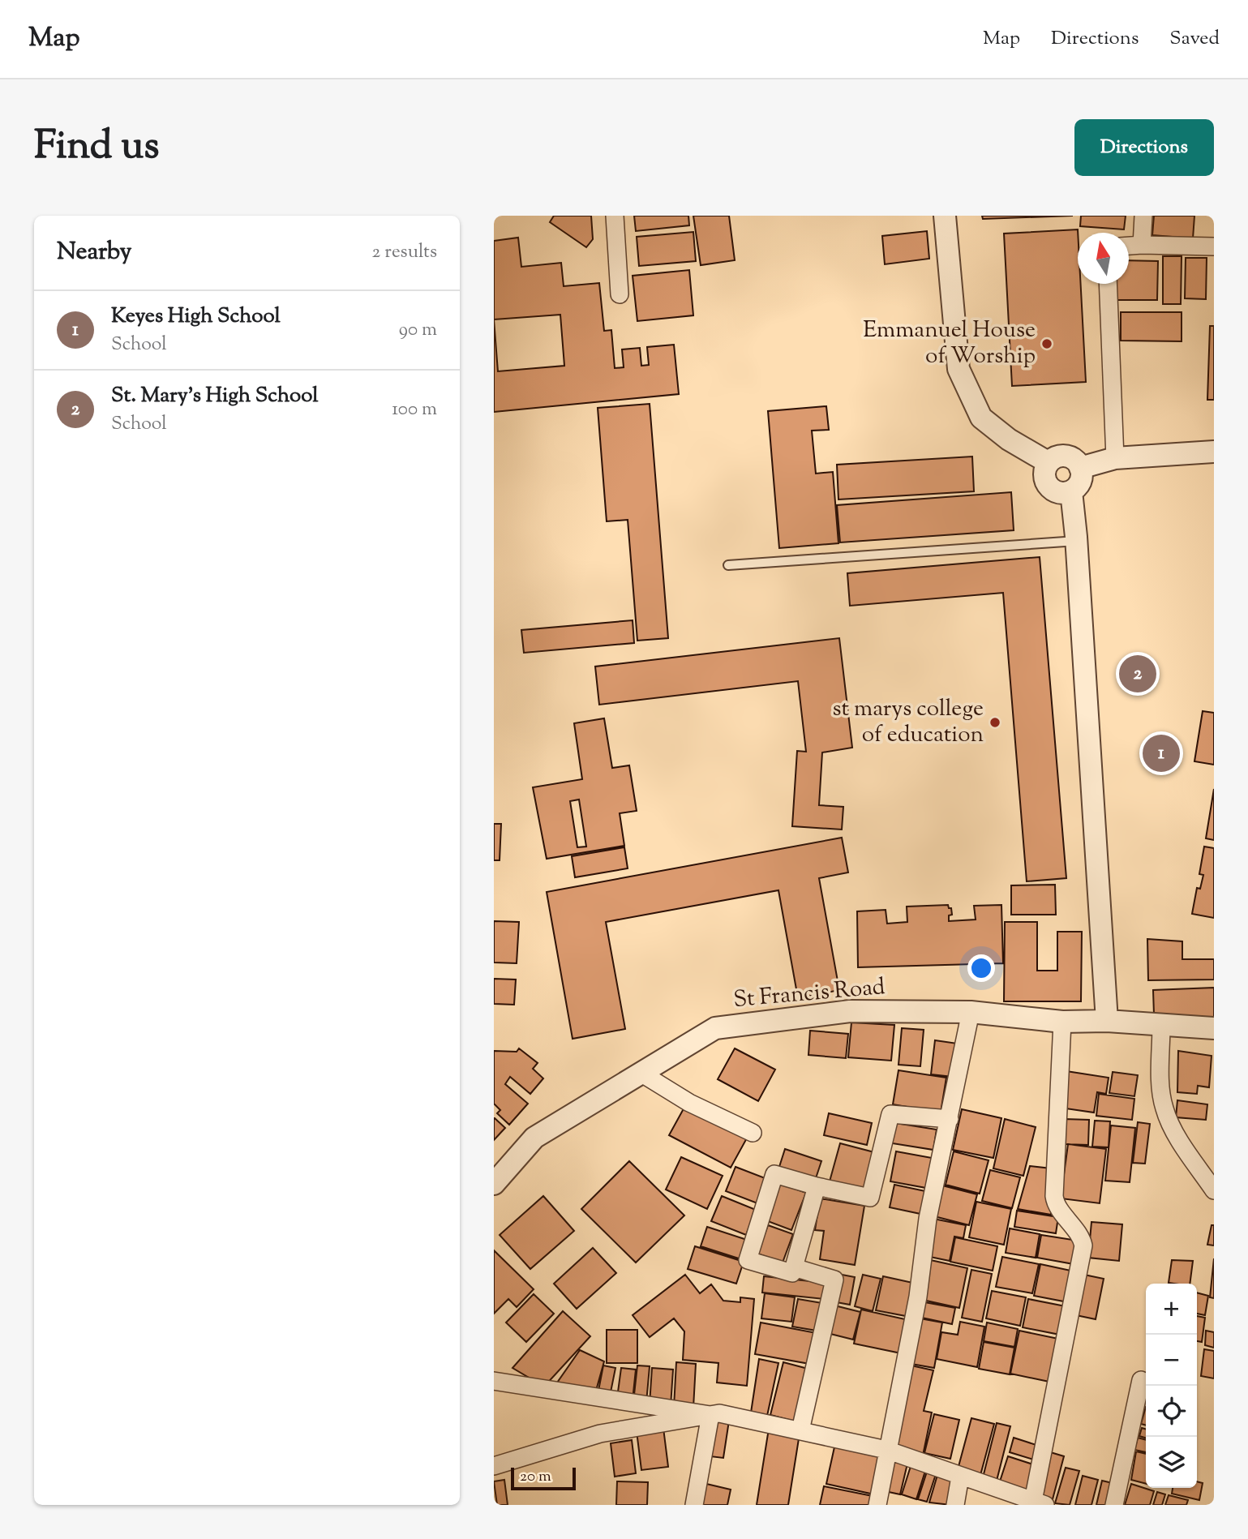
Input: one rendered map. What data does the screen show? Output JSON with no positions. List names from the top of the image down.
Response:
{
  "streets": {
    "street": ["St Francis Road"]
  },
  "places": ["Emmanuel House of Worship", "st marys college of education"],
  "scale_bar": "20 m",
  "north": "top",
  "page": {
    "header": "Map",
    "nav": ["Map", "Directions", "Saved"],
    "title": "Find us",
    "buttons": "Directions",
    "heading": ["Nearby", "2 results"],
    "list": [
      {
        "mark": "1",
        "name": "Keyes High School",
        "note": "School",
        "value": "90 m"
      },
      {
        "mark": "2",
        "name": "St. Mary's High School",
        "note": "School",
        "value": "100 m"
      }
    ],
    "pins": ["2", "1"],
    "map_buttons": ["+", "−"],
    "scale": "20 m"
  }
}
